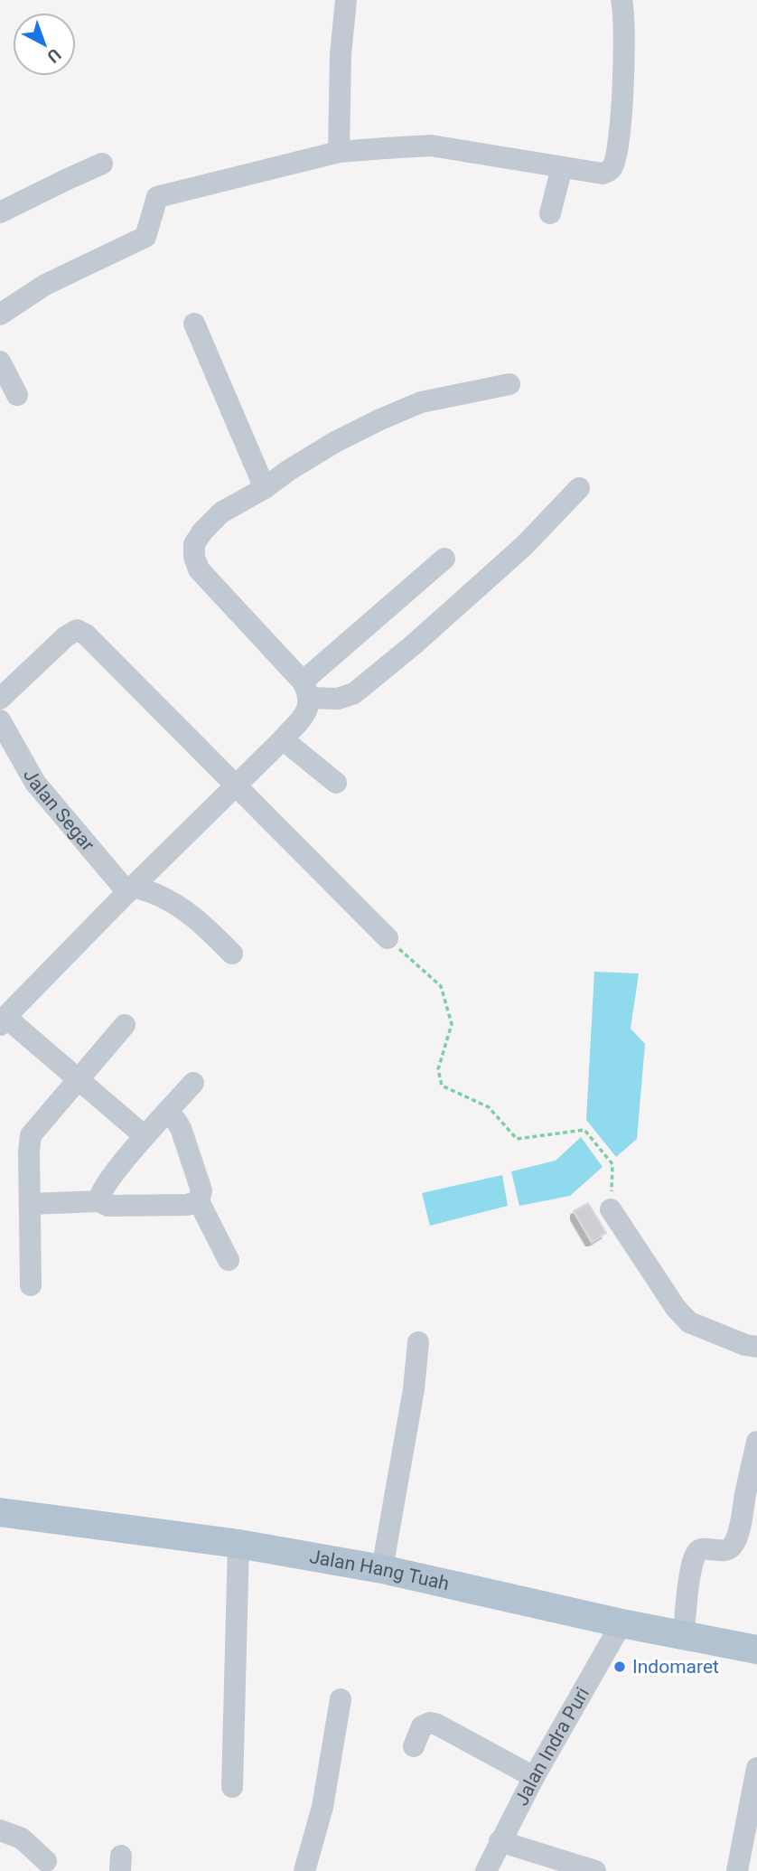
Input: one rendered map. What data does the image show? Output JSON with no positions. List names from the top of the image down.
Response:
{
  "streets": {
    "main road": ["Jalan Hang Tuah"],
    "street": ["Jalan Segar", "Jalan Indra Puri"]
  },
  "crossings": [
    ["Jalan Hang Tuah", "Jalan Indra Puri"]
  ],
  "places": ["Indomaret"],
  "north": "bottom right"
}
